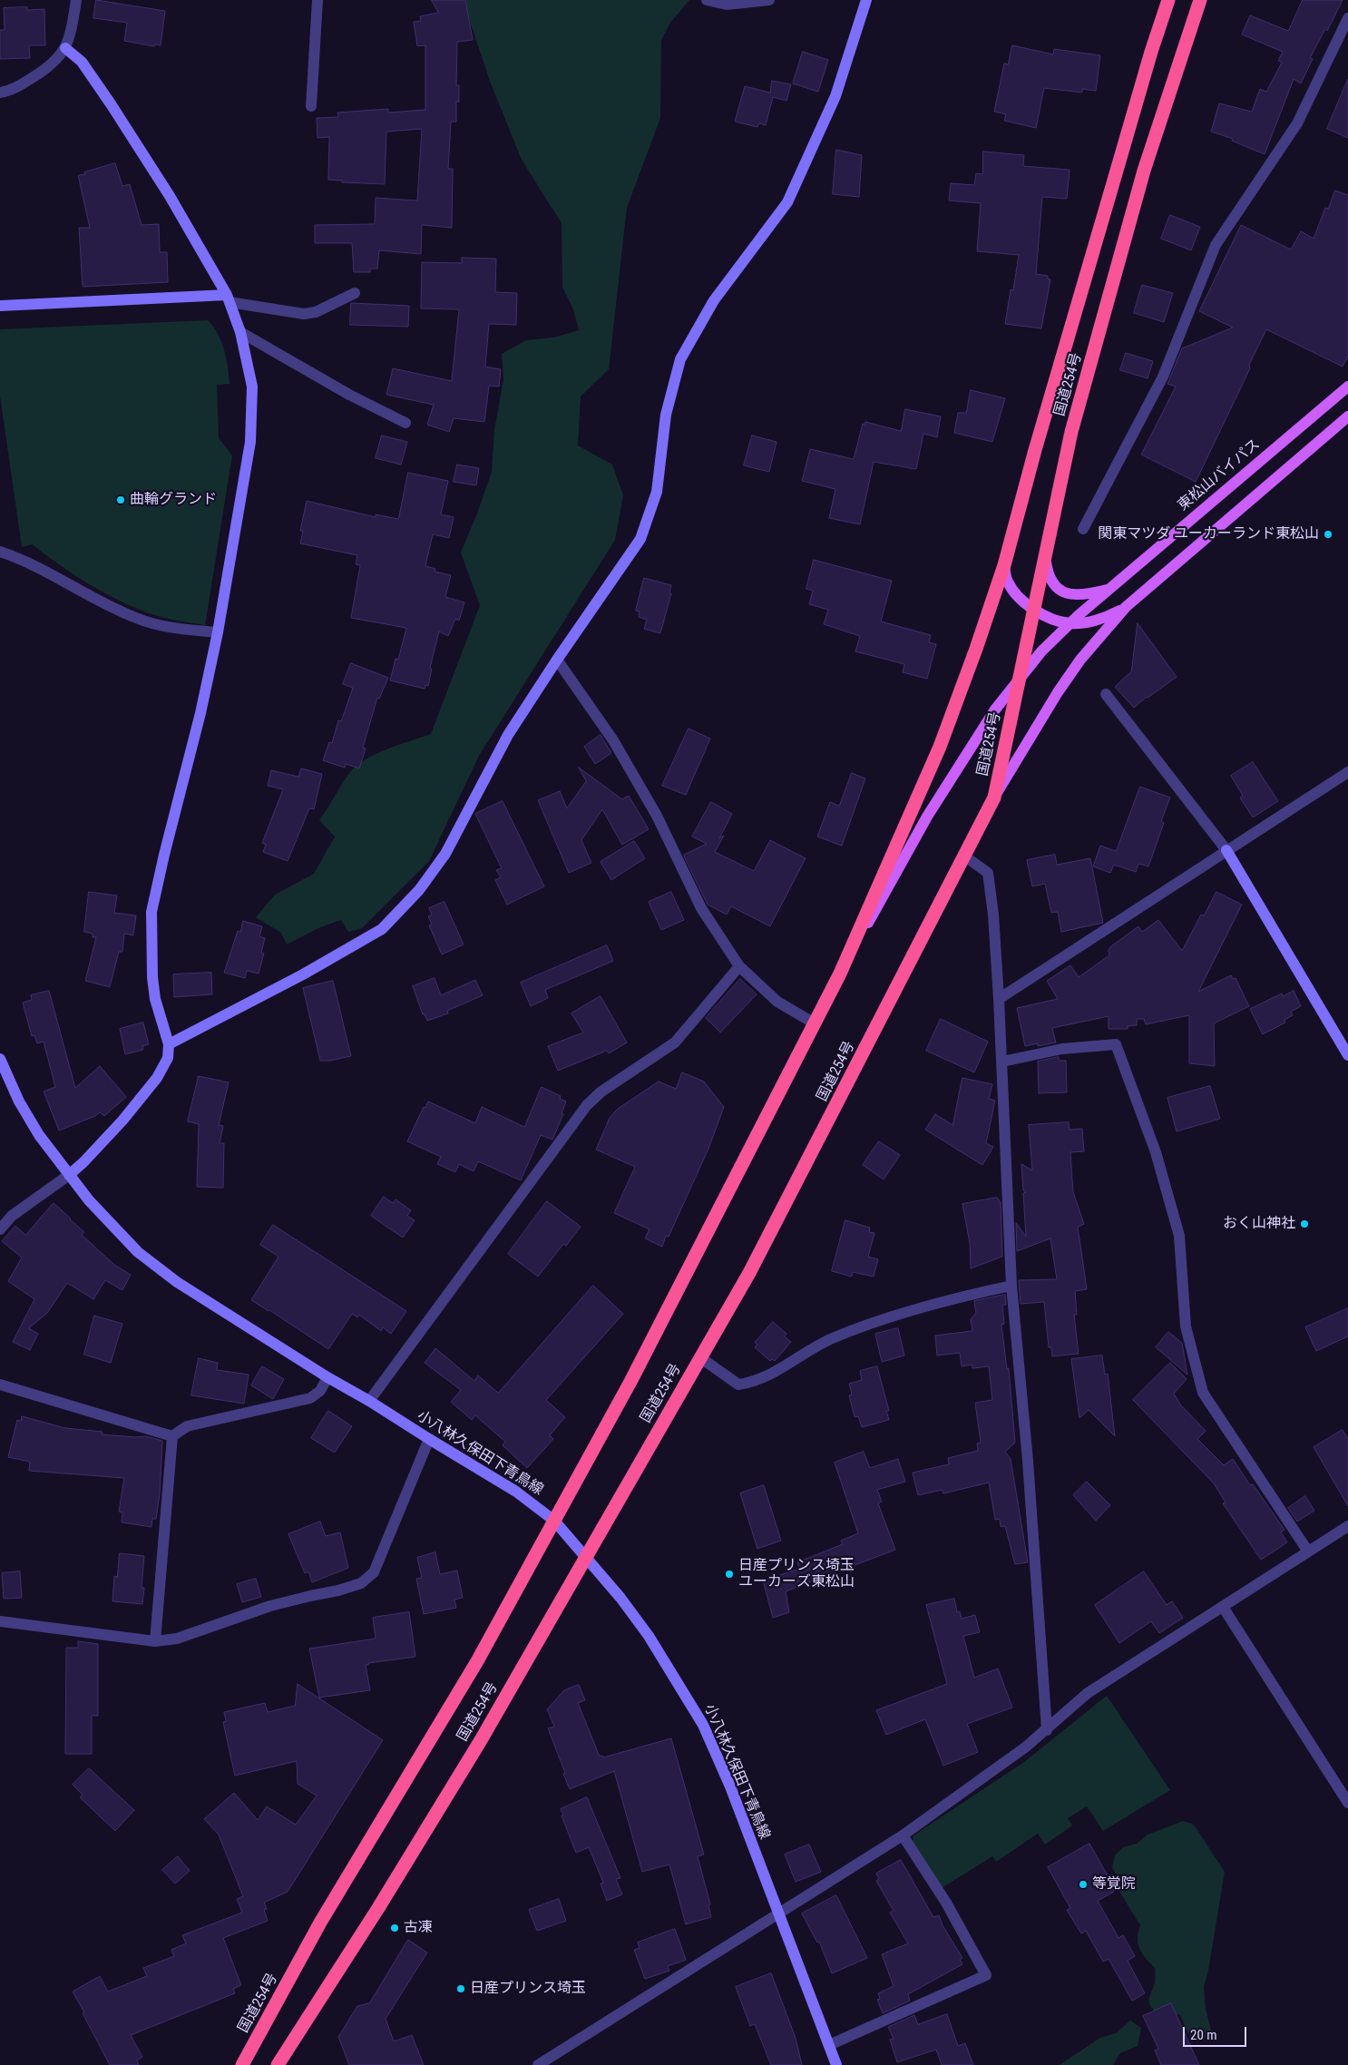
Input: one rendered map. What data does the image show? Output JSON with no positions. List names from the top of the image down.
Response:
{
  "streets": {
    "highway": ["国道254号"],
    "main road": ["東松山バイパス"],
    "street": ["小八林久保田下青鳥線"]
  },
  "crossings": [
    ["国道254号", "東松山バイパス"],
    ["国道254号", "小八林久保田下青鳥線"]
  ],
  "places": [
    "曲輪グランド",
    "関東マツダ ユーカーランド東松山",
    "おく山神社",
    "日産プリンス埼玉 ユーカーズ東松山",
    "等覚院",
    "古凍",
    "日産プリンス埼玉"
  ],
  "scale_bar": "20 m"
}
